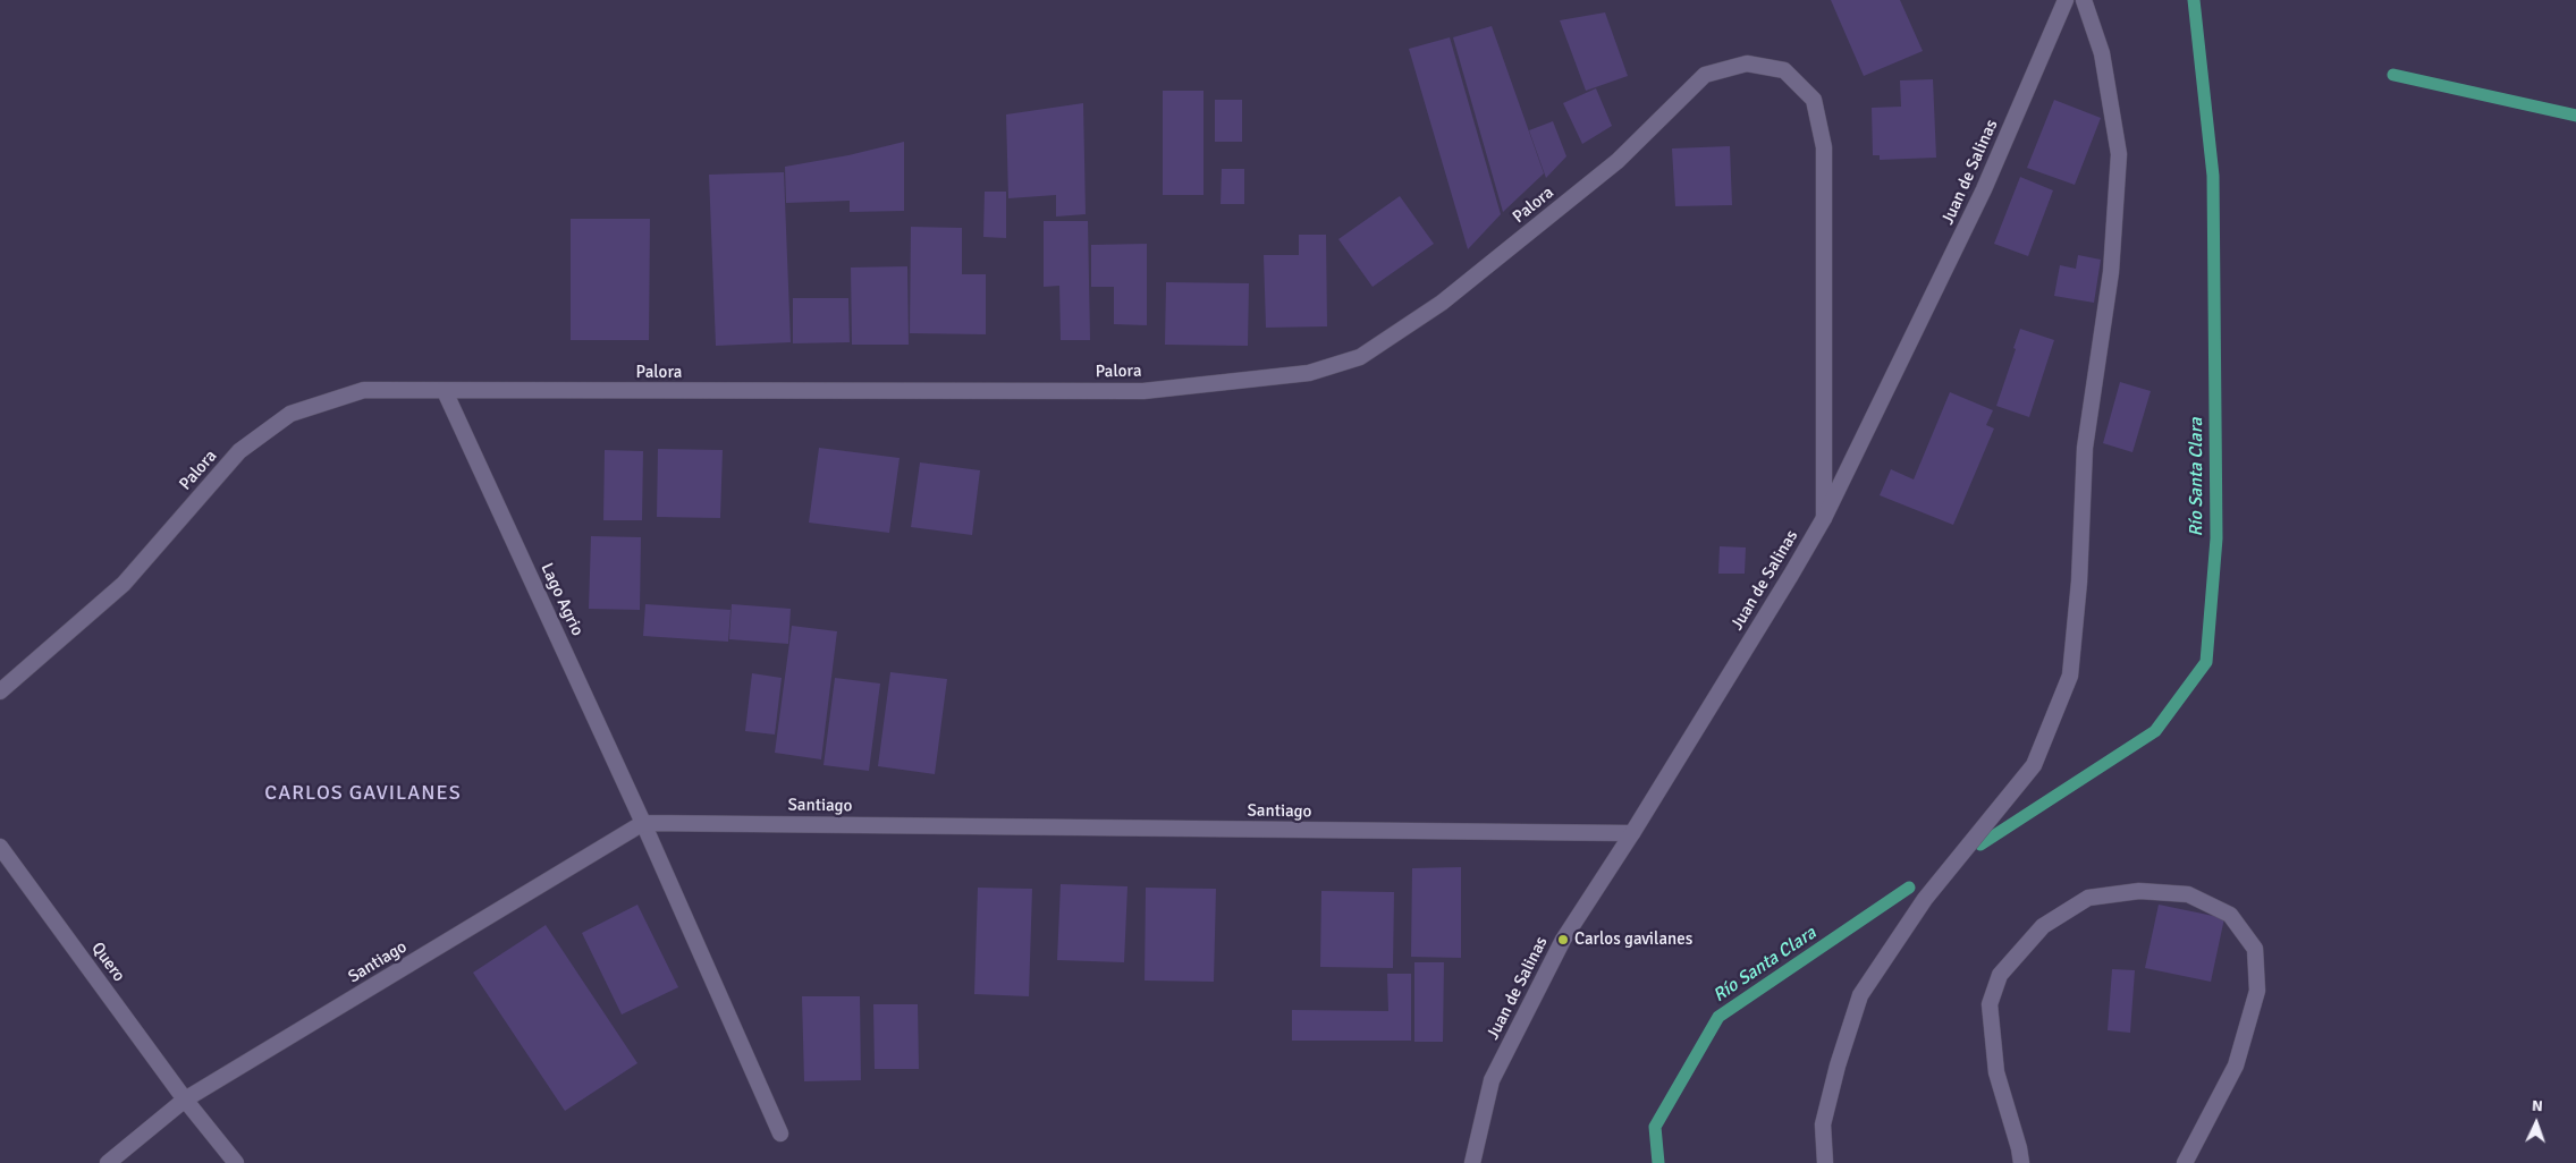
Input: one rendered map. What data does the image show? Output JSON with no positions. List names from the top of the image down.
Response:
{
  "streets": {
    "street": [
      "Juan de Salinas",
      "Palora",
      "Lago Agrio",
      "Santiago",
      "Quero"
    ]
  },
  "crossings": [
    ["Juan de Salinas", "Palora"],
    ["Juan de Salinas", "Santiago"],
    ["Palora", "Lago Agrio"],
    ["Lago Agrio", "Santiago"],
    ["Santiago", "Quero"]
  ],
  "districts": ["CARLOS GAVILANES"],
  "water": ["Río Santa Clara"],
  "places": ["Carlos gavilanes"],
  "north": "top"
}
